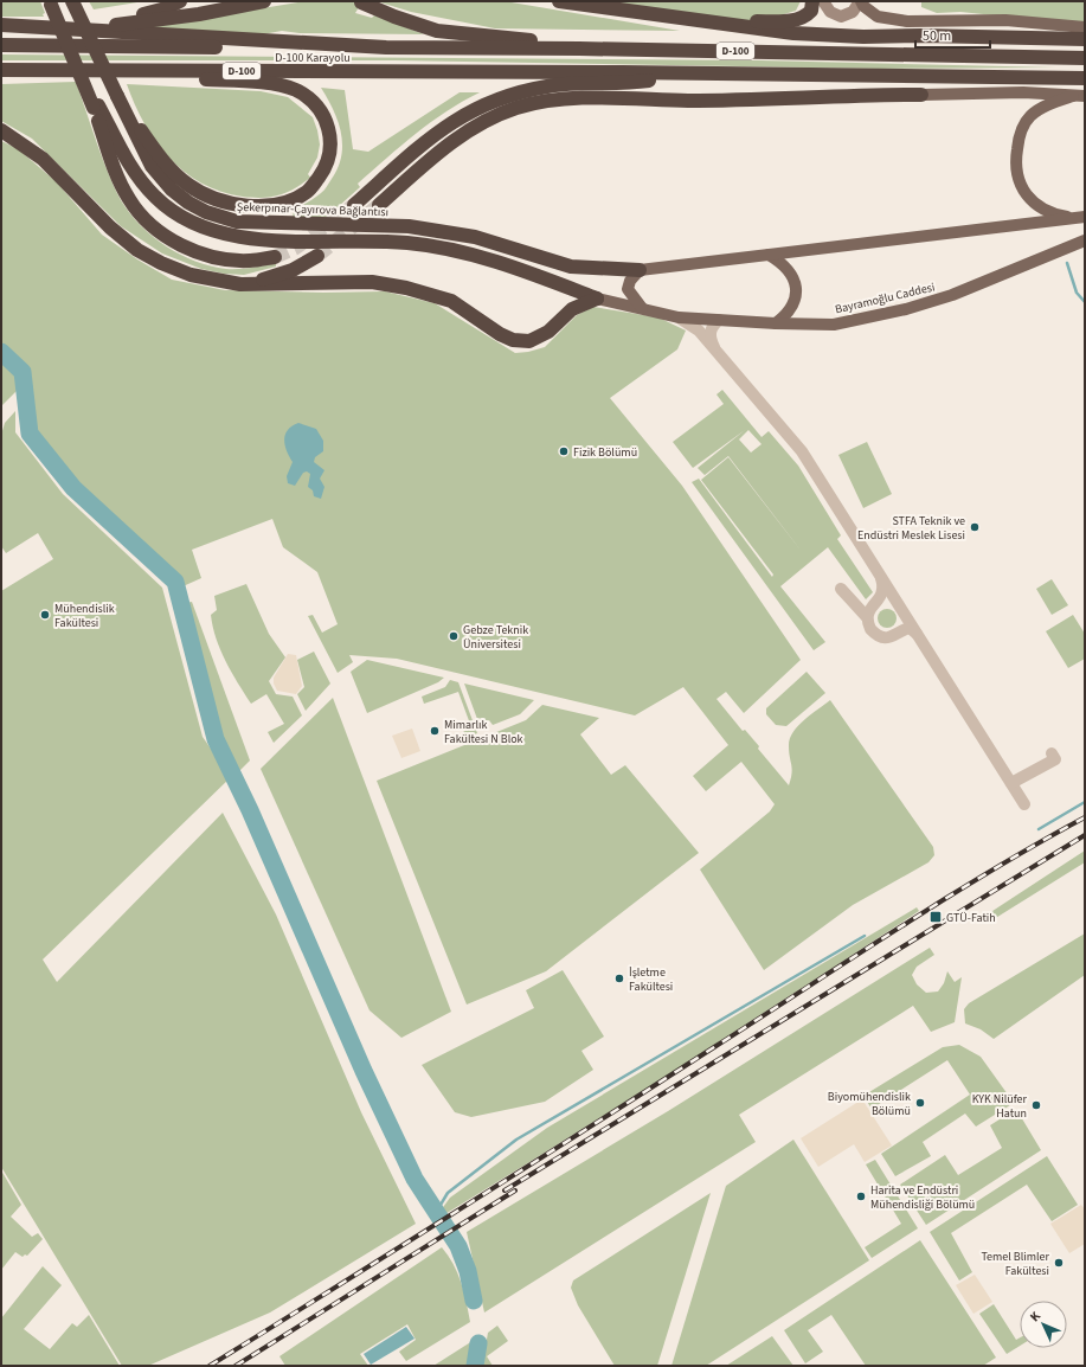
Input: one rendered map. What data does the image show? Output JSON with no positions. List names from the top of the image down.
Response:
{
  "streets": {
    "highway": ["D-100", "D-100 Karayolu", "Şekerpınar-Çayırova Bağlantısı"],
    "main road": ["Bayramoğlu Caddesi"]
  },
  "crossings": [
    ["D-100", "D-100 Karayolu"]
  ],
  "places": {
    "other": [
      "Fizik Bölümü",
      "STFA Teknik ve Endüstri Meslek Lisesi",
      "Mühendislik Fakültesi",
      "Gebze Teknik Üniversitesi",
      "Mimarlık Fakültesi N Blok",
      "İşletme Fakültesi",
      "Biyomühendislik Bölümü",
      "KYK Nilüfer Hatun",
      "Harita ve Endüstri Mühendisliği Bölümü",
      "Temel Blimler Fakültesi"
    ],
    "transit": ["GTÜ-Fatih"]
  },
  "scale_bar": "50 m",
  "north": "top left"
}
